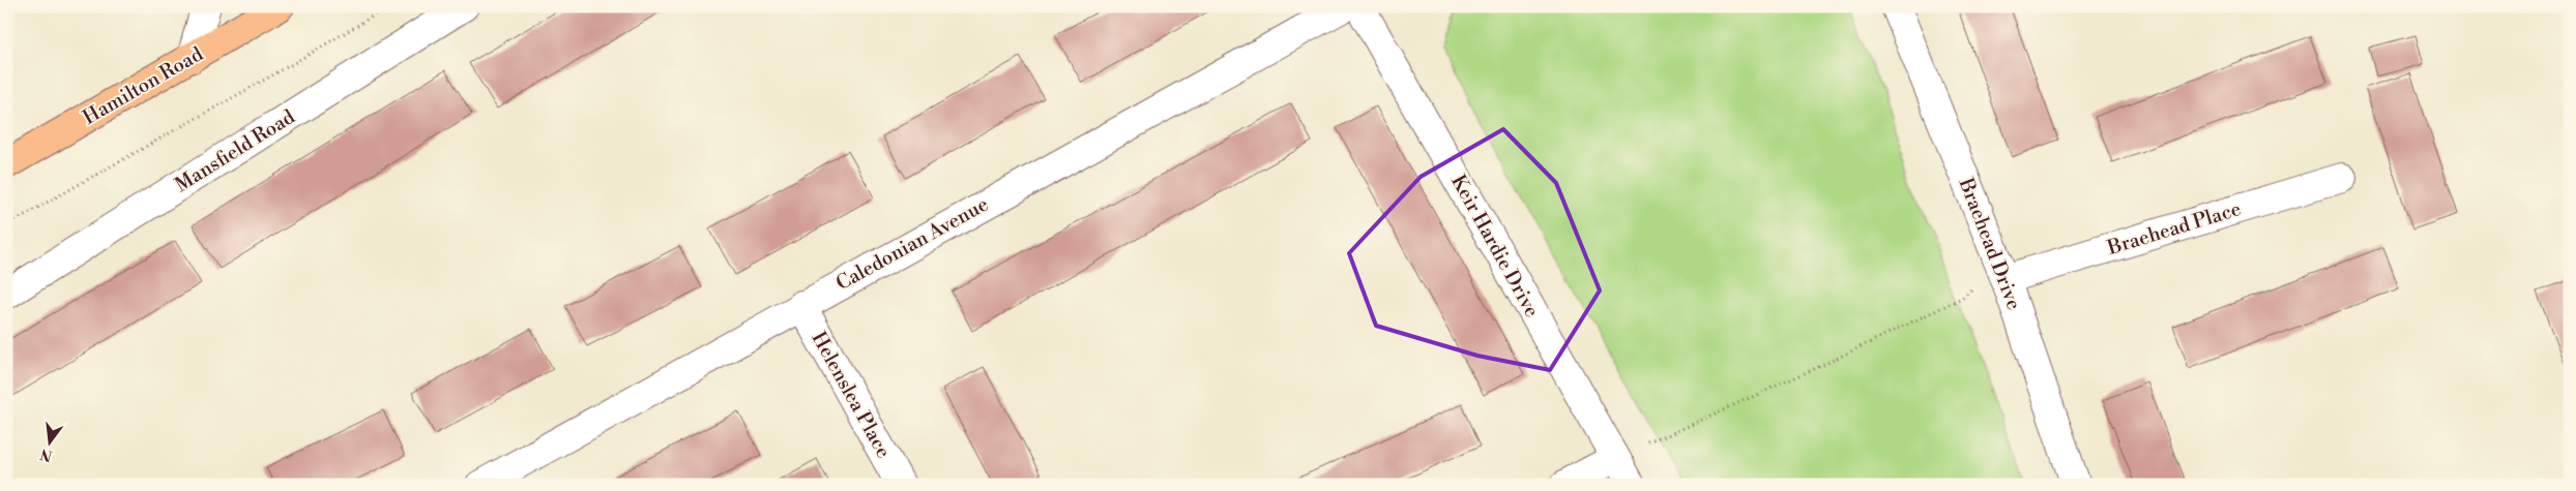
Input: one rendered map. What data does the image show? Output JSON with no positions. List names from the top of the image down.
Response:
{
  "streets": {
    "main road": ["Hamilton Road"],
    "street": [
      "Mansfield Road",
      "Braehead Place",
      "Caledonian Avenue",
      "Braehead Drive",
      "Keir Hardie Drive",
      "Helenslea Place"
    ]
  },
  "crossings": [
    ["Braehead Place", "Braehead Drive"],
    ["Caledonian Avenue", "Helenslea Place"]
  ],
  "north": "bottom"
}
